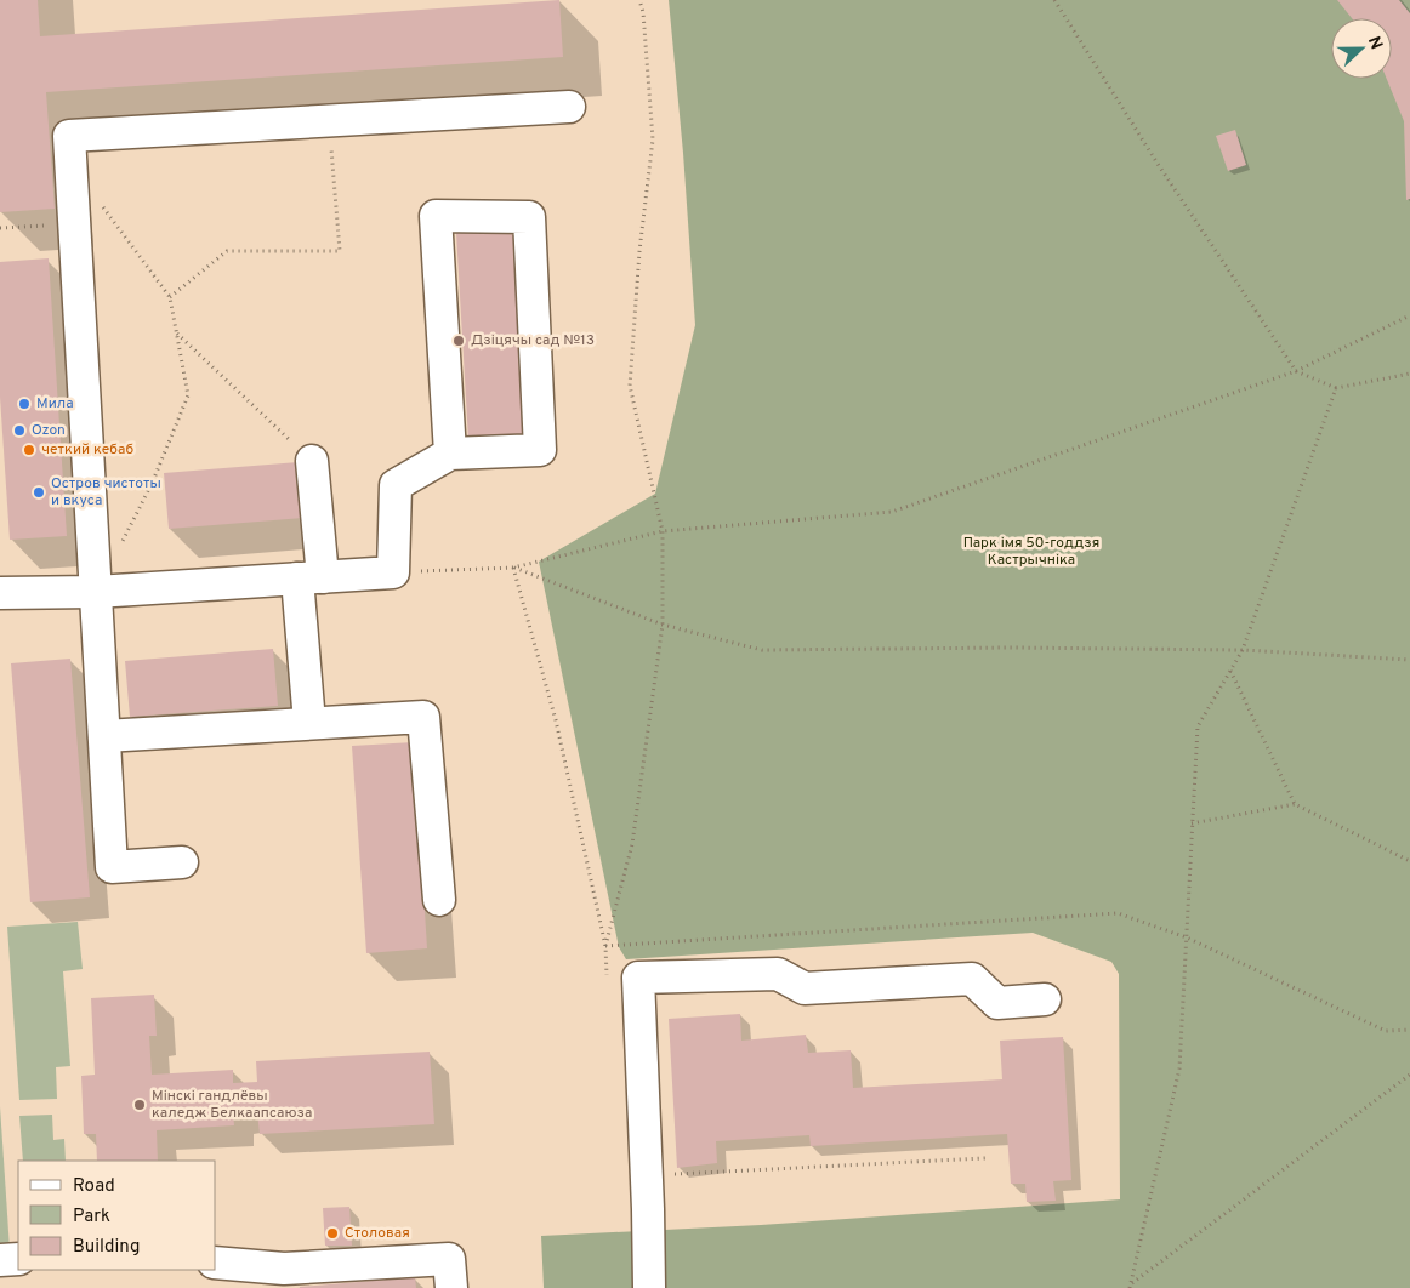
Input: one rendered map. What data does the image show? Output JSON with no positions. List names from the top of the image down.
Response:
{
  "parks": ["Парк імя 50-годдзя Кастрычніка"],
  "places": [
    "Дзіцячы сад №13",
    "Мила",
    "Ozon",
    "четкий кебаб",
    "Остров чистоты и вкуса",
    "Мінскі гандлёвы каледж Белкаапсаюза",
    "Столовая"
  ],
  "legend": ["Road", "Park", "Building"],
  "north": "right"
}
